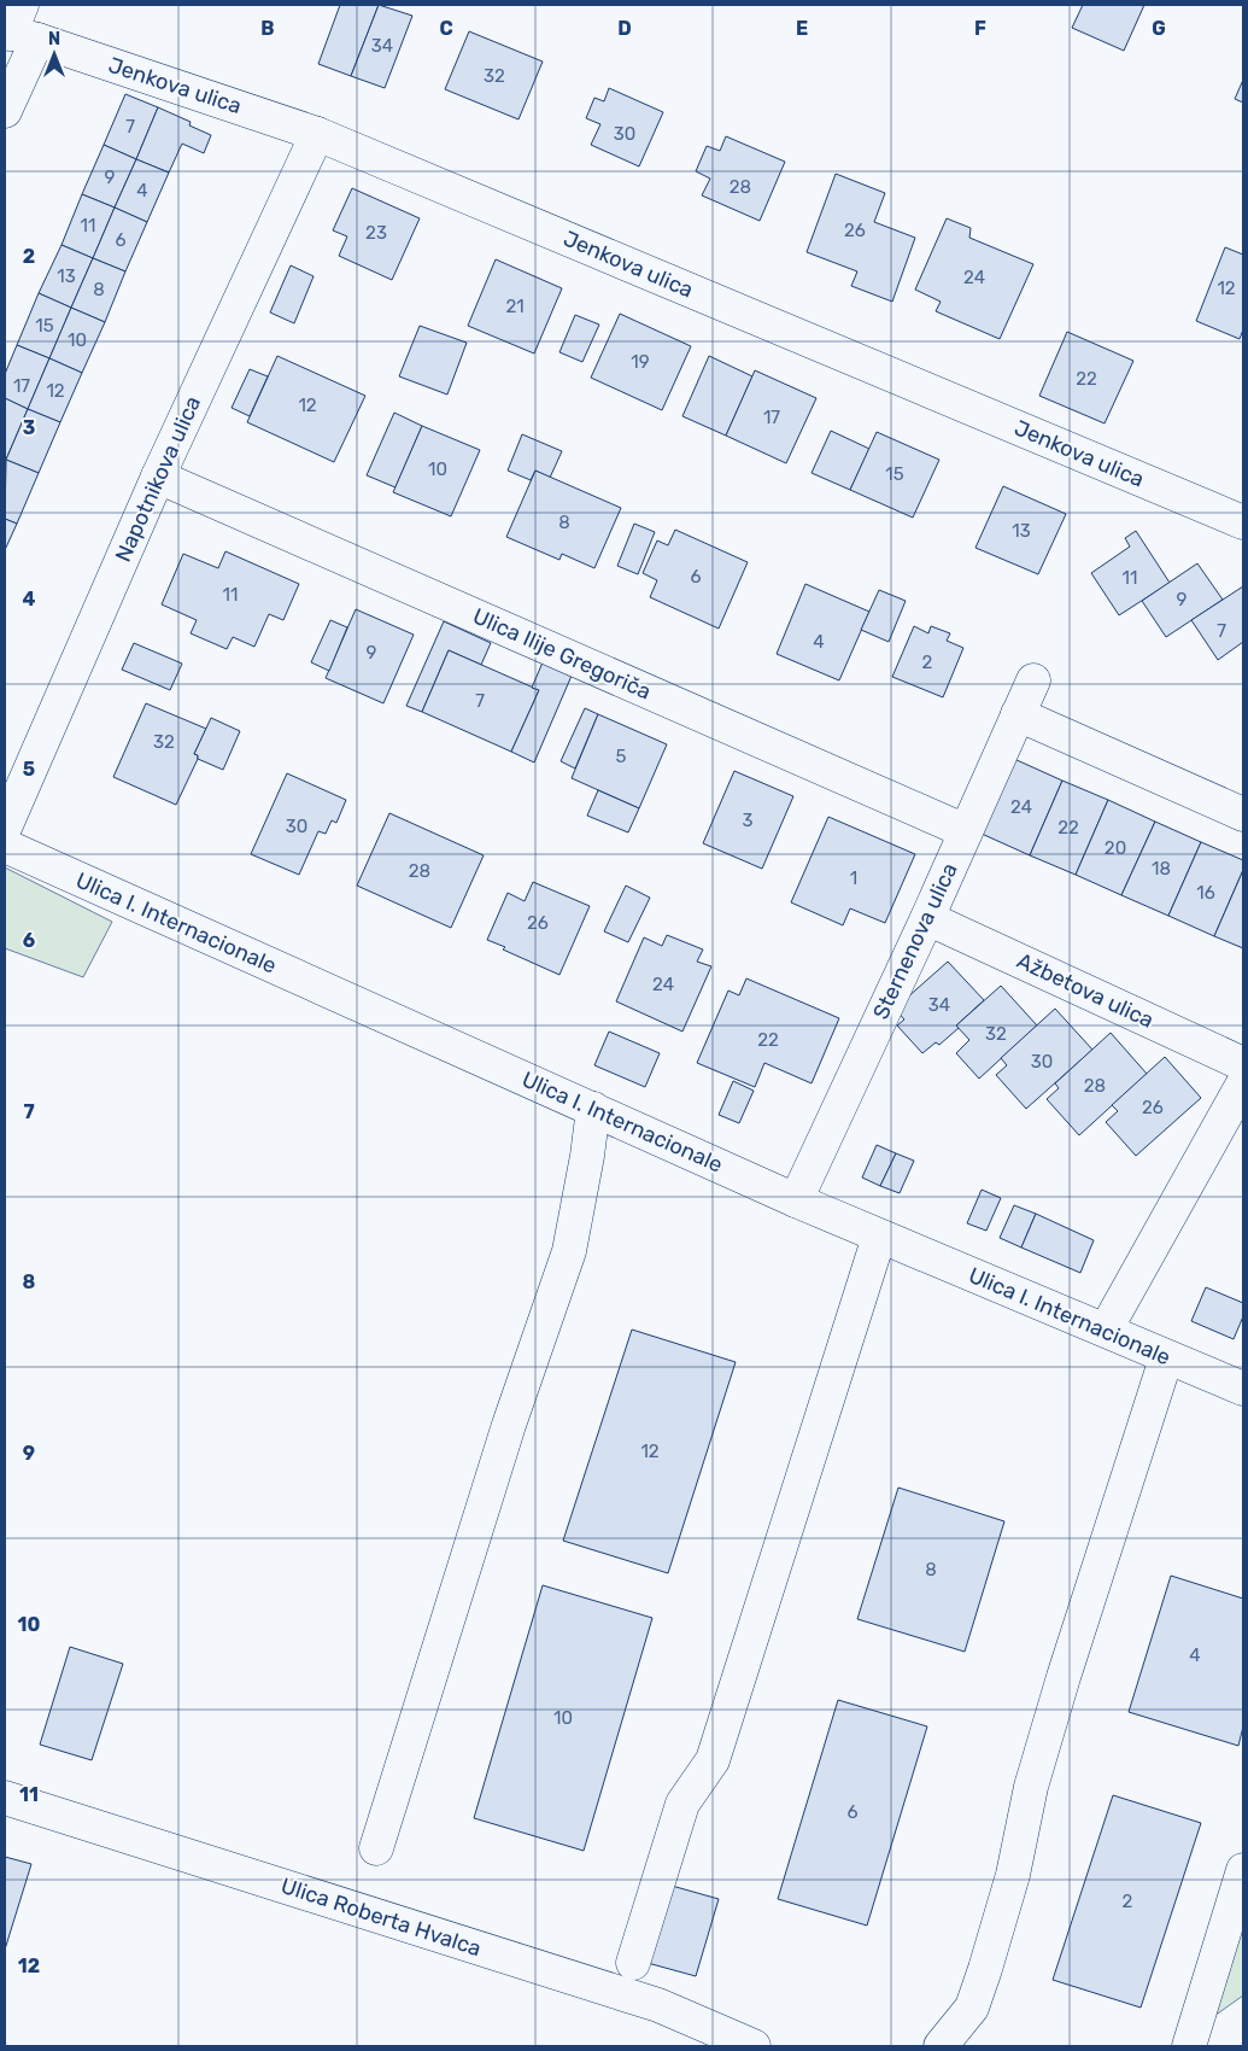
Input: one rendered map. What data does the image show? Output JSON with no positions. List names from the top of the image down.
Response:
{
  "streets": {
    "street": [
      "Jenkova ulica",
      "Napotnikova ulica",
      "Ulica Ilije Gregoriča",
      "Ulica I. Internacionale",
      "Sternenova ulica",
      "Ažbetova ulica",
      "Ulica Roberta Hvalca"
    ]
  },
  "crossings": [
    ["Jenkova ulica", "Napotnikova ulica"],
    ["Napotnikova ulica", "Ulica Ilije Gregoriča"],
    ["Ulica Ilije Gregoriča", "Sternenova ulica"],
    ["Ulica I. Internacionale", "Sternenova ulica"],
    ["Sternenova ulica", "Ažbetova ulica"]
  ],
  "house_numbers": [
    "34",
    "32",
    "7",
    "30",
    "9",
    "28",
    "4",
    "11",
    "26",
    "23",
    "6",
    "13",
    "24",
    "12",
    "8",
    "21",
    "15",
    "10",
    "19",
    "22",
    "17",
    "12",
    "12",
    "17",
    "10",
    "15",
    "8",
    "13",
    "6",
    "11",
    "11",
    "9",
    "7",
    "4",
    "9",
    "2",
    "7",
    "32",
    "5",
    "24",
    "3",
    "30",
    "22",
    "20",
    "18",
    "28",
    "1",
    "16",
    "26",
    "24",
    "34",
    "32",
    "22",
    "30",
    "28",
    "26",
    "12",
    "8",
    "4",
    "10",
    "6",
    "2"
  ],
  "north": "top",
  "grid": {
    "columns": [
      "B",
      "C",
      "D",
      "E",
      "F",
      "G"
    ],
    "rows": [
      "2",
      "3",
      "4",
      "5",
      "6",
      "7",
      "8",
      "9",
      "10",
      "11",
      "12"
    ]
  }
}
